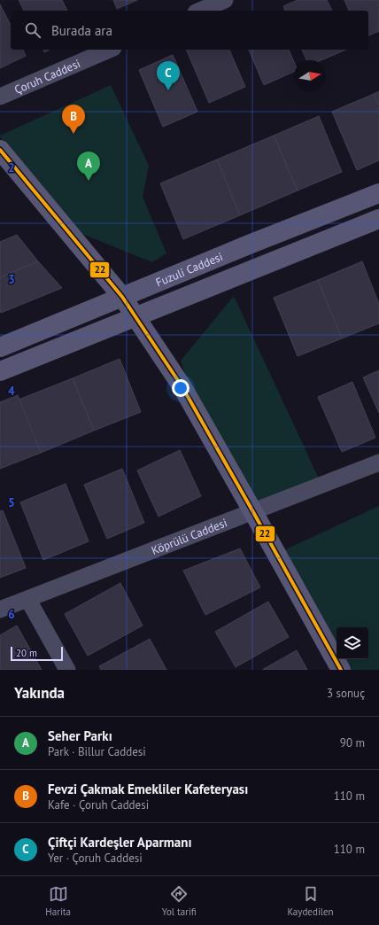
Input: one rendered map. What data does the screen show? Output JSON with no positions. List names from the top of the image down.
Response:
{
  "streets": {
    "street": ["Çoruh Caddesi", "Fuzuli Caddesi", "Köprülü Caddesi"]
  },
  "lines": ["transit line 22"],
  "scale_bar": "20 m",
  "north": "right",
  "page": {
    "search": "Burada ara",
    "pins": ["C", "B", "A"],
    "scale": "20 m",
    "heading": ["Yakında", "3 sonuç"],
    "list": [
      {
        "mark": "A",
        "name": "Seher Parkı",
        "note": "Park · Billur Caddesi",
        "value": "90 m"
      },
      {
        "mark": "B",
        "name": "Fevzi Çakmak Emekliler Kafeteryası",
        "note": "Kafe · Çoruh Caddesi",
        "value": "110 m"
      },
      {
        "mark": "C",
        "name": "Çiftçi Kardeşler Aparmanı",
        "note": "Yer · Çoruh Caddesi",
        "value": "110 m"
      }
    ],
    "nav": ["Harita", "Yol tarifi", "Kaydedilen"]
  },
  "grid": {
    "rows": [
      "2",
      "3",
      "4",
      "5",
      "6"
    ]
  }
}
